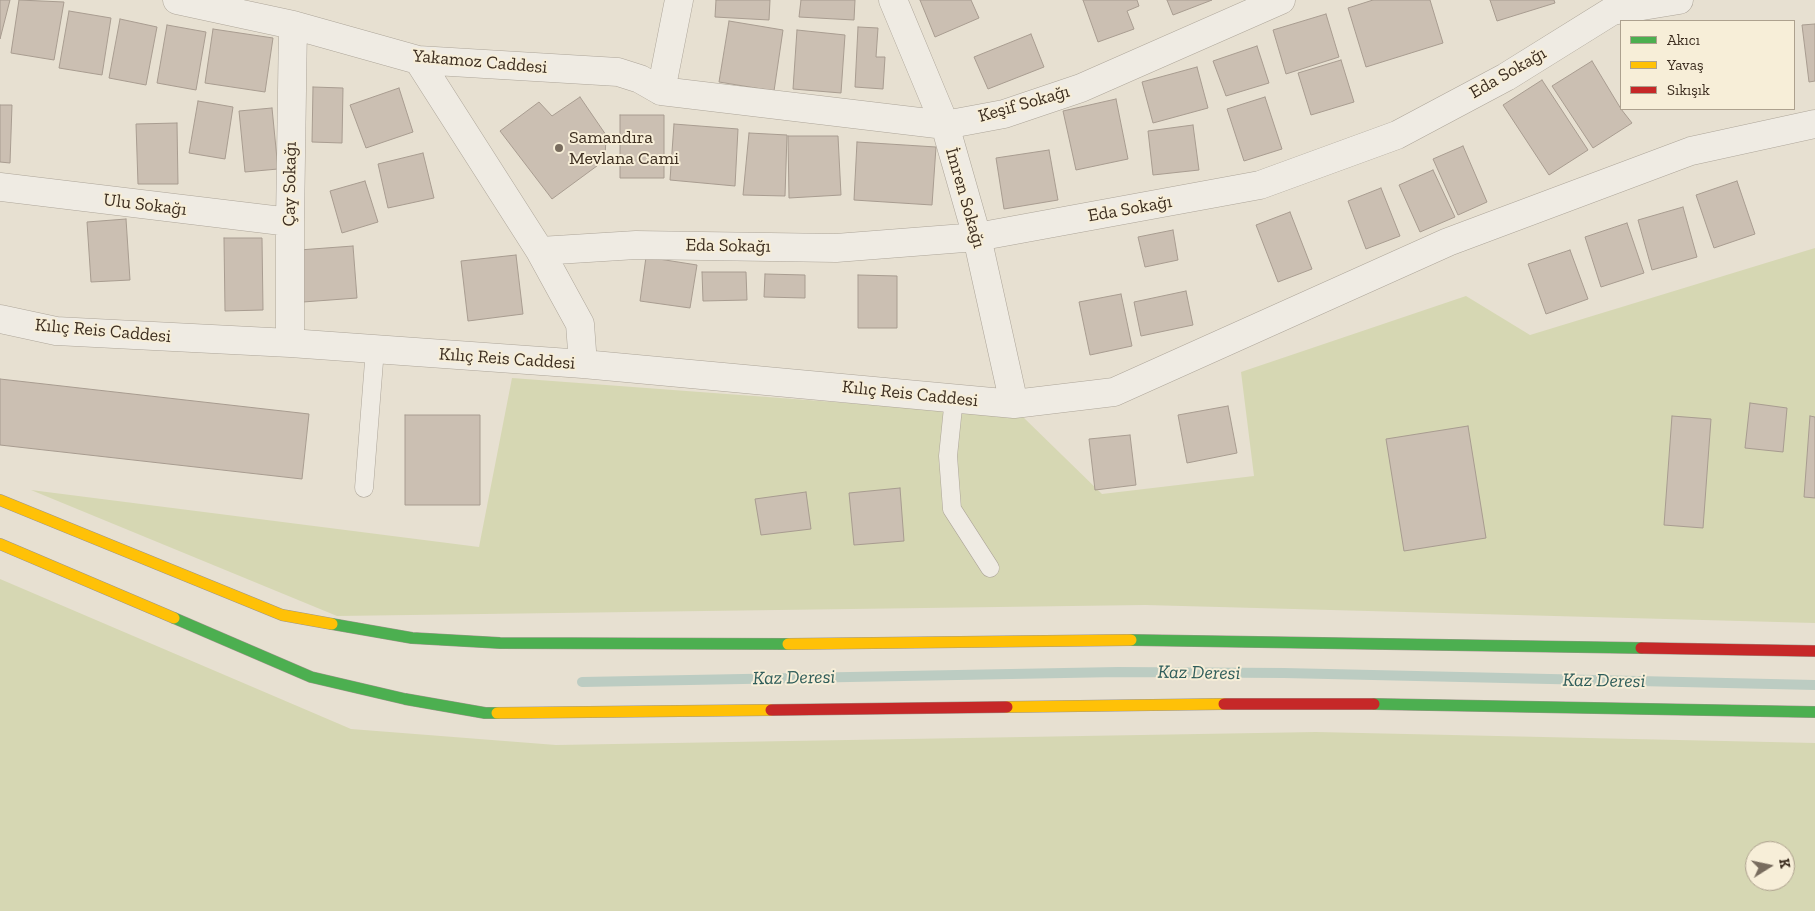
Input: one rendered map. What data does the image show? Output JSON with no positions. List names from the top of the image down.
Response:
{
  "streets": {
    "street": [
      "Yakamoz Caddesi",
      "Eda Sokağı",
      "Keşif Sokağı",
      "Çay Sokağı",
      "İmren Sokağı",
      "Ulu Sokağı",
      "Kılıç Reis Caddesi"
    ]
  },
  "crossings": [
    ["Yakamoz Caddesi", "Keşif Sokağı"],
    ["Yakamoz Caddesi", "Çay Sokağı"],
    ["Eda Sokağı", "İmren Sokağı"],
    ["Keşif Sokağı", "İmren Sokağı"],
    ["Çay Sokağı", "Ulu Sokağı"],
    ["Çay Sokağı", "Kılıç Reis Caddesi"],
    ["İmren Sokağı", "Kılıç Reis Caddesi"]
  ],
  "water": ["Kaz Deresi"],
  "places": ["Samandıra Mevlana Cami"],
  "legend": ["Akıcı", "Yavaş", "Sıkışık"],
  "north": "right"
}
